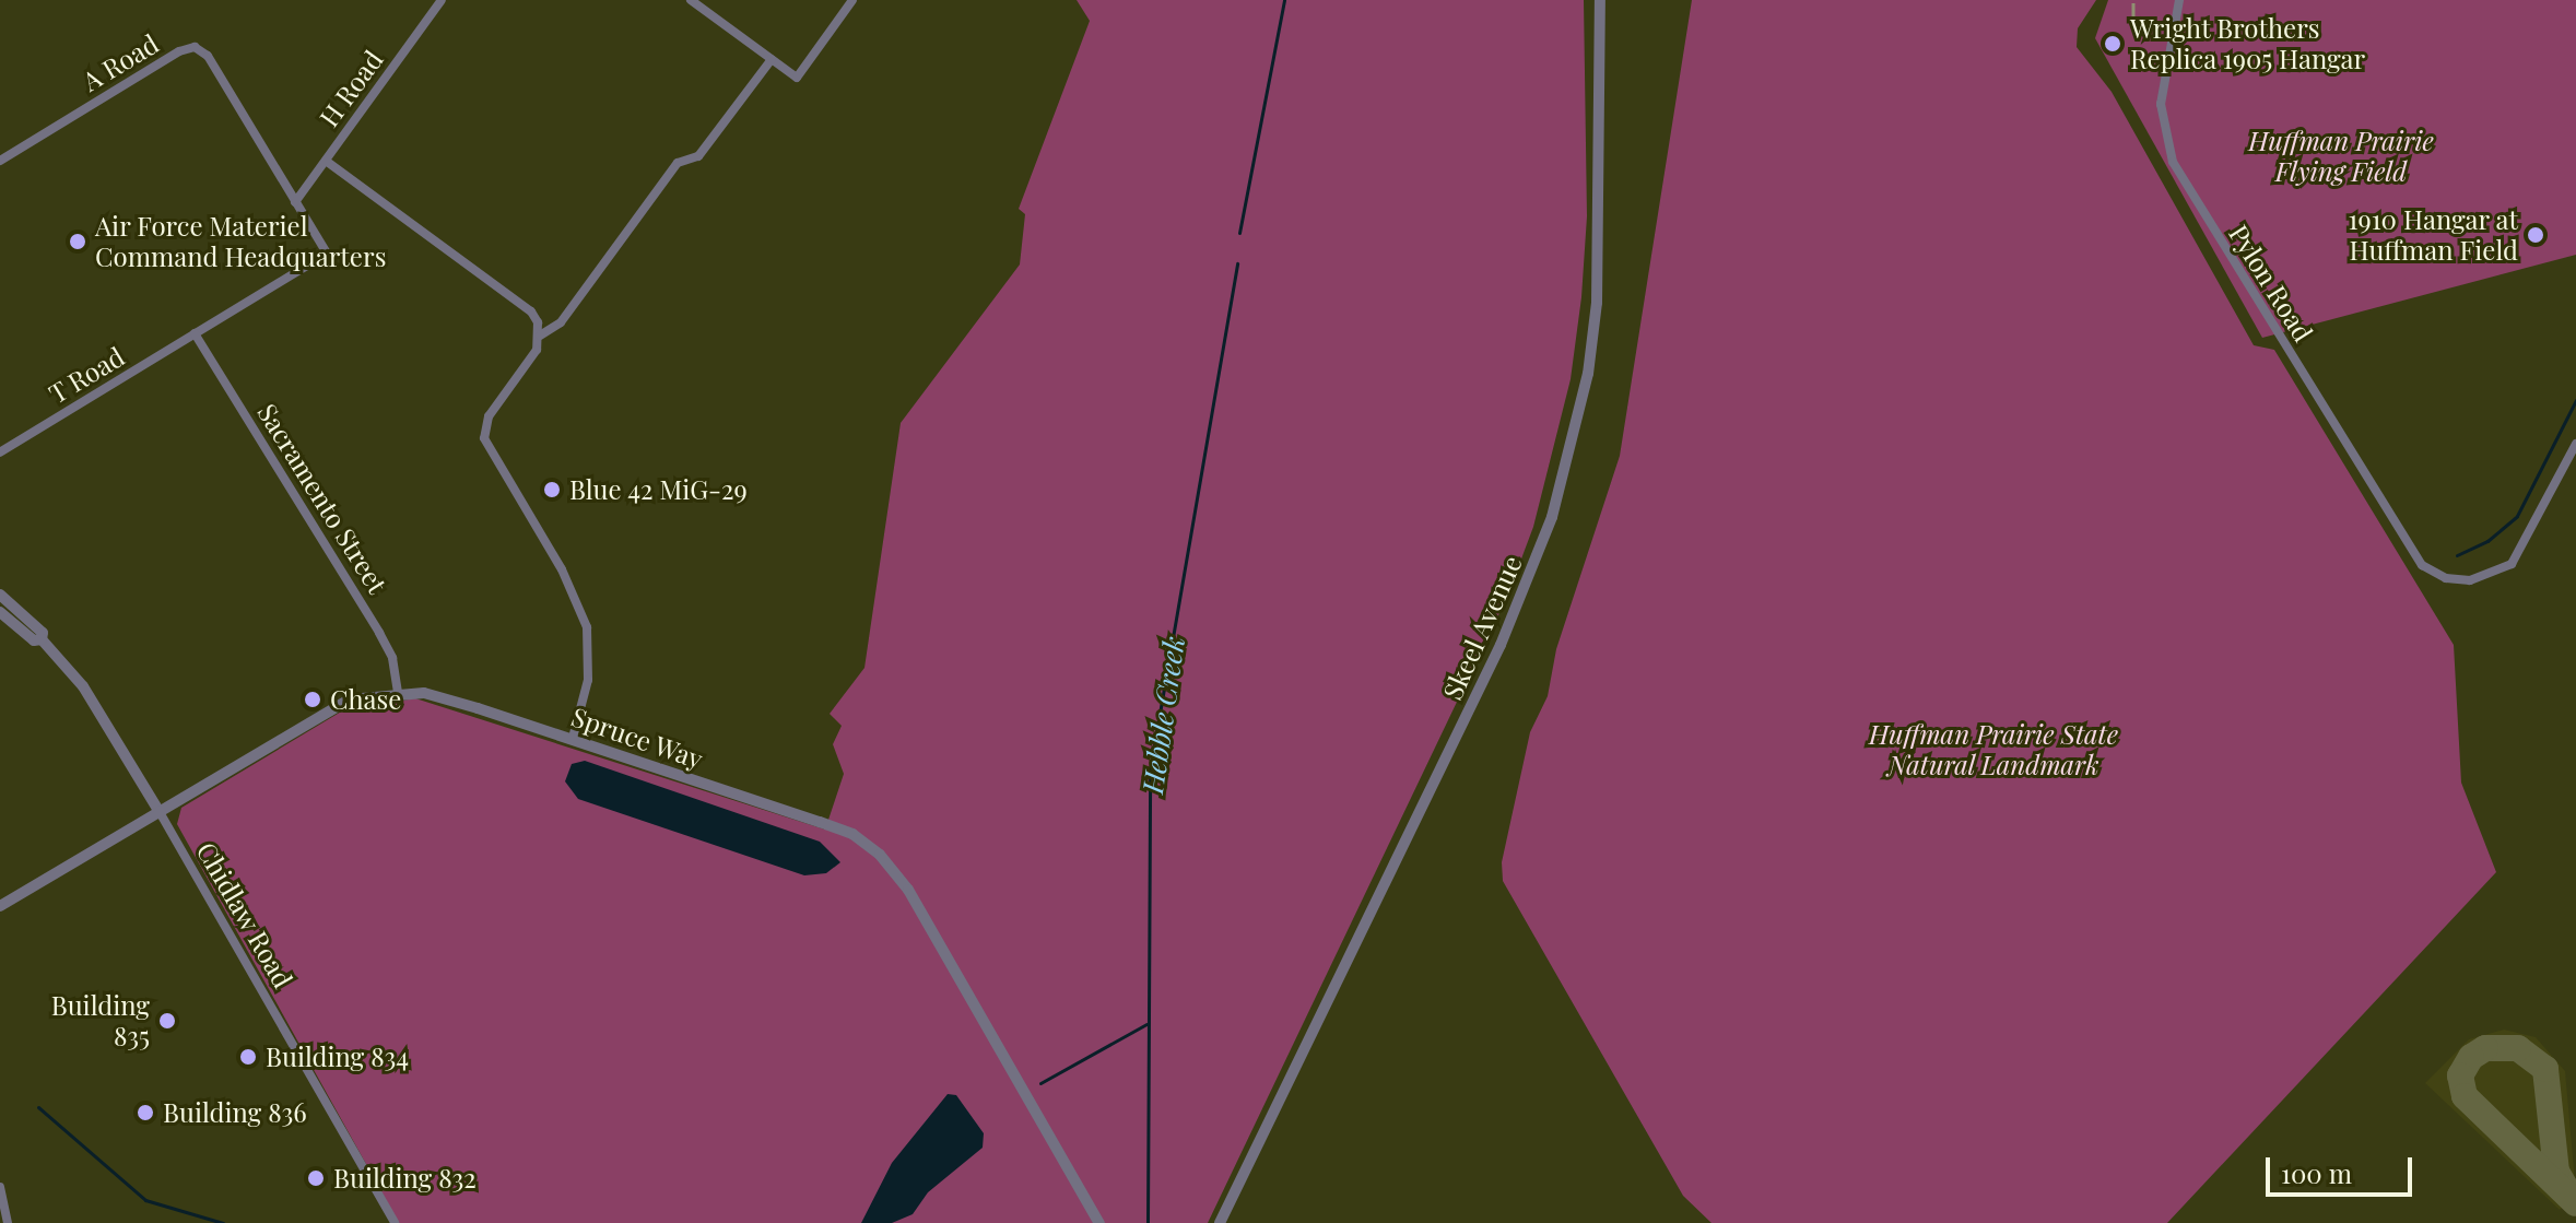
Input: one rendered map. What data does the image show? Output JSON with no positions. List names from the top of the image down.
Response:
{
  "streets": {
    "street": [
      "A Road",
      "H Road",
      "Pylon Road",
      "T Road",
      "Sacramento Street",
      "Skeel Avenue",
      "Spruce Way",
      "Chidlaw Road"
    ]
  },
  "crossings": [
    ["A Road", "H Road"],
    ["A Road", "T Road"],
    ["H Road", "T Road"],
    ["T Road", "Sacramento Street"],
    ["Sacramento Street", "Spruce Way"],
    ["Spruce Way", "Chidlaw Road"]
  ],
  "water": ["Hebble Creek"],
  "parks": ["Huffman Prairie Flying Field", "Huffman Prairie State Natural Landmark"],
  "places": [
    "Wright Brothers Replica 1905 Hangar",
    "1910 Hangar at Huffman Field",
    "Air Force Materiel Command Headquarters",
    "Blue 42 MiG-29",
    "Chase",
    "Building 835",
    "Building 834",
    "Building 836",
    "Building 832"
  ],
  "scale_bar": "100 m"
}
